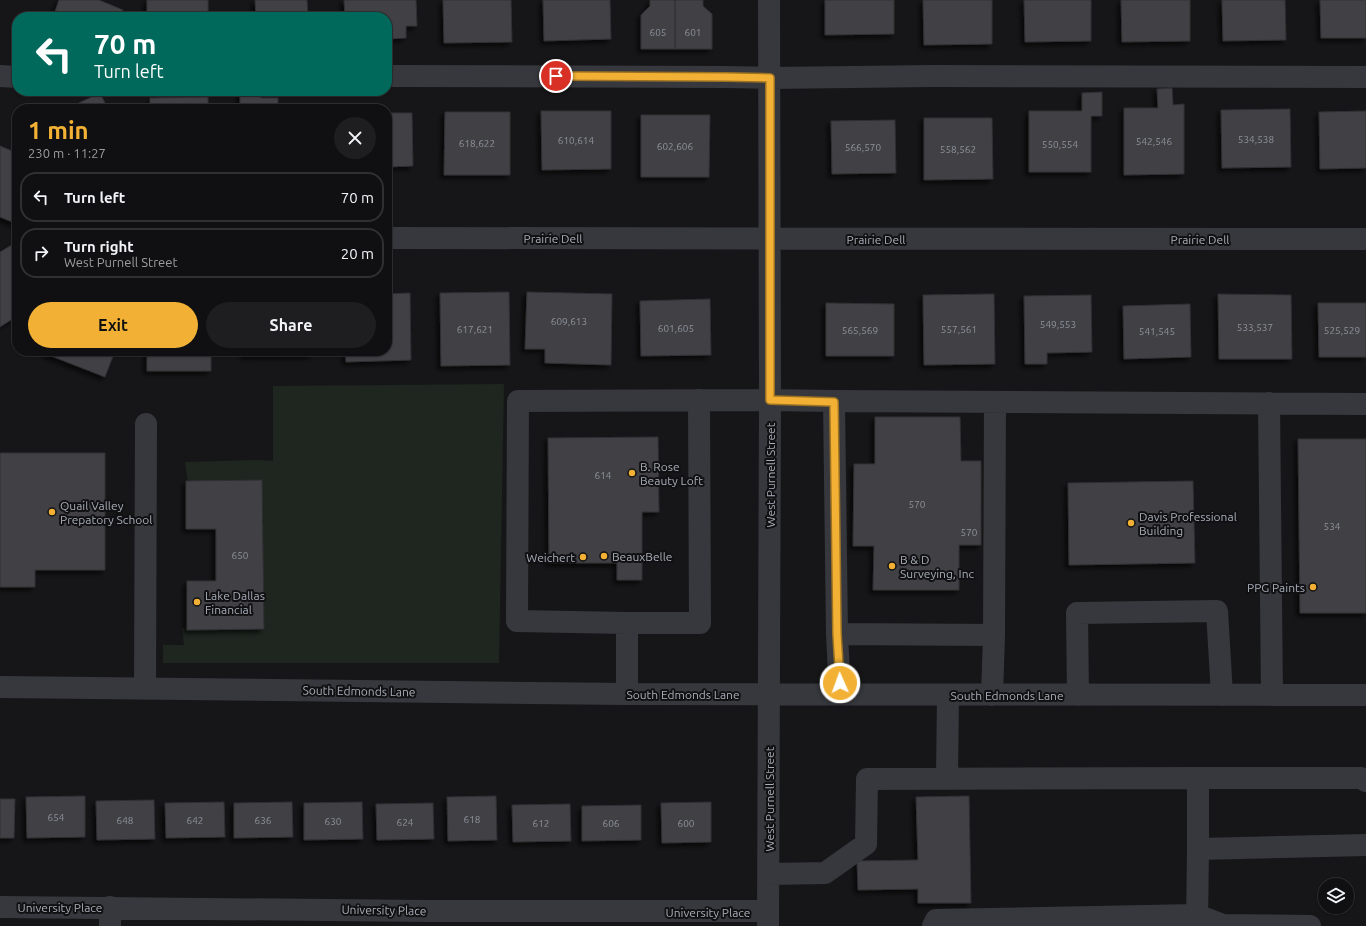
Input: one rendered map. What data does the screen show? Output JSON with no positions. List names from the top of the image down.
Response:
{
  "streets": {
    "street": [
      "Prairie Dell",
      "West Purnell Street",
      "South Edmonds Lane",
      "University Place"
    ]
  },
  "crossings": [
    ["Prairie Dell", "West Purnell Street"],
    ["West Purnell Street", "South Edmonds Lane"],
    ["West Purnell Street", "University Place"]
  ],
  "places": [
    "B. Rose Beauty Loft",
    "Quail Valley Prepatory School",
    "Davis Professional Building",
    "BeauxBelle",
    "Weichert",
    "B & D Surveying, Inc",
    "PPG Paints",
    "Lake Dallas Financial"
  ],
  "house_numbers": [
    "605",
    "601",
    "534,538",
    "610,614",
    "542,546",
    "618,622",
    "550,554",
    "602,606",
    "566,570",
    "558,562",
    "609,613",
    "549,553",
    "533,537",
    "601,605",
    "617,621",
    "557,561",
    "565,569",
    "525,529",
    "541,545",
    "614",
    "570",
    "534",
    "570",
    "650",
    "654",
    "618",
    "648",
    "642",
    "636",
    "630",
    "624",
    "612",
    "606",
    "600"
  ],
  "page": {
    "turn": ["70 m", "Turn left"],
    "heading": ["1 min", "230 m · 11:27"],
    "list": [
      {
        "name": "Turn left",
        "value": "70 m"
      },
      {
        "name": "Turn right",
        "note": "West Purnell Street",
        "value": "20 m"
      }
    ],
    "buttons": ["Exit", "Share"]
  }
}
